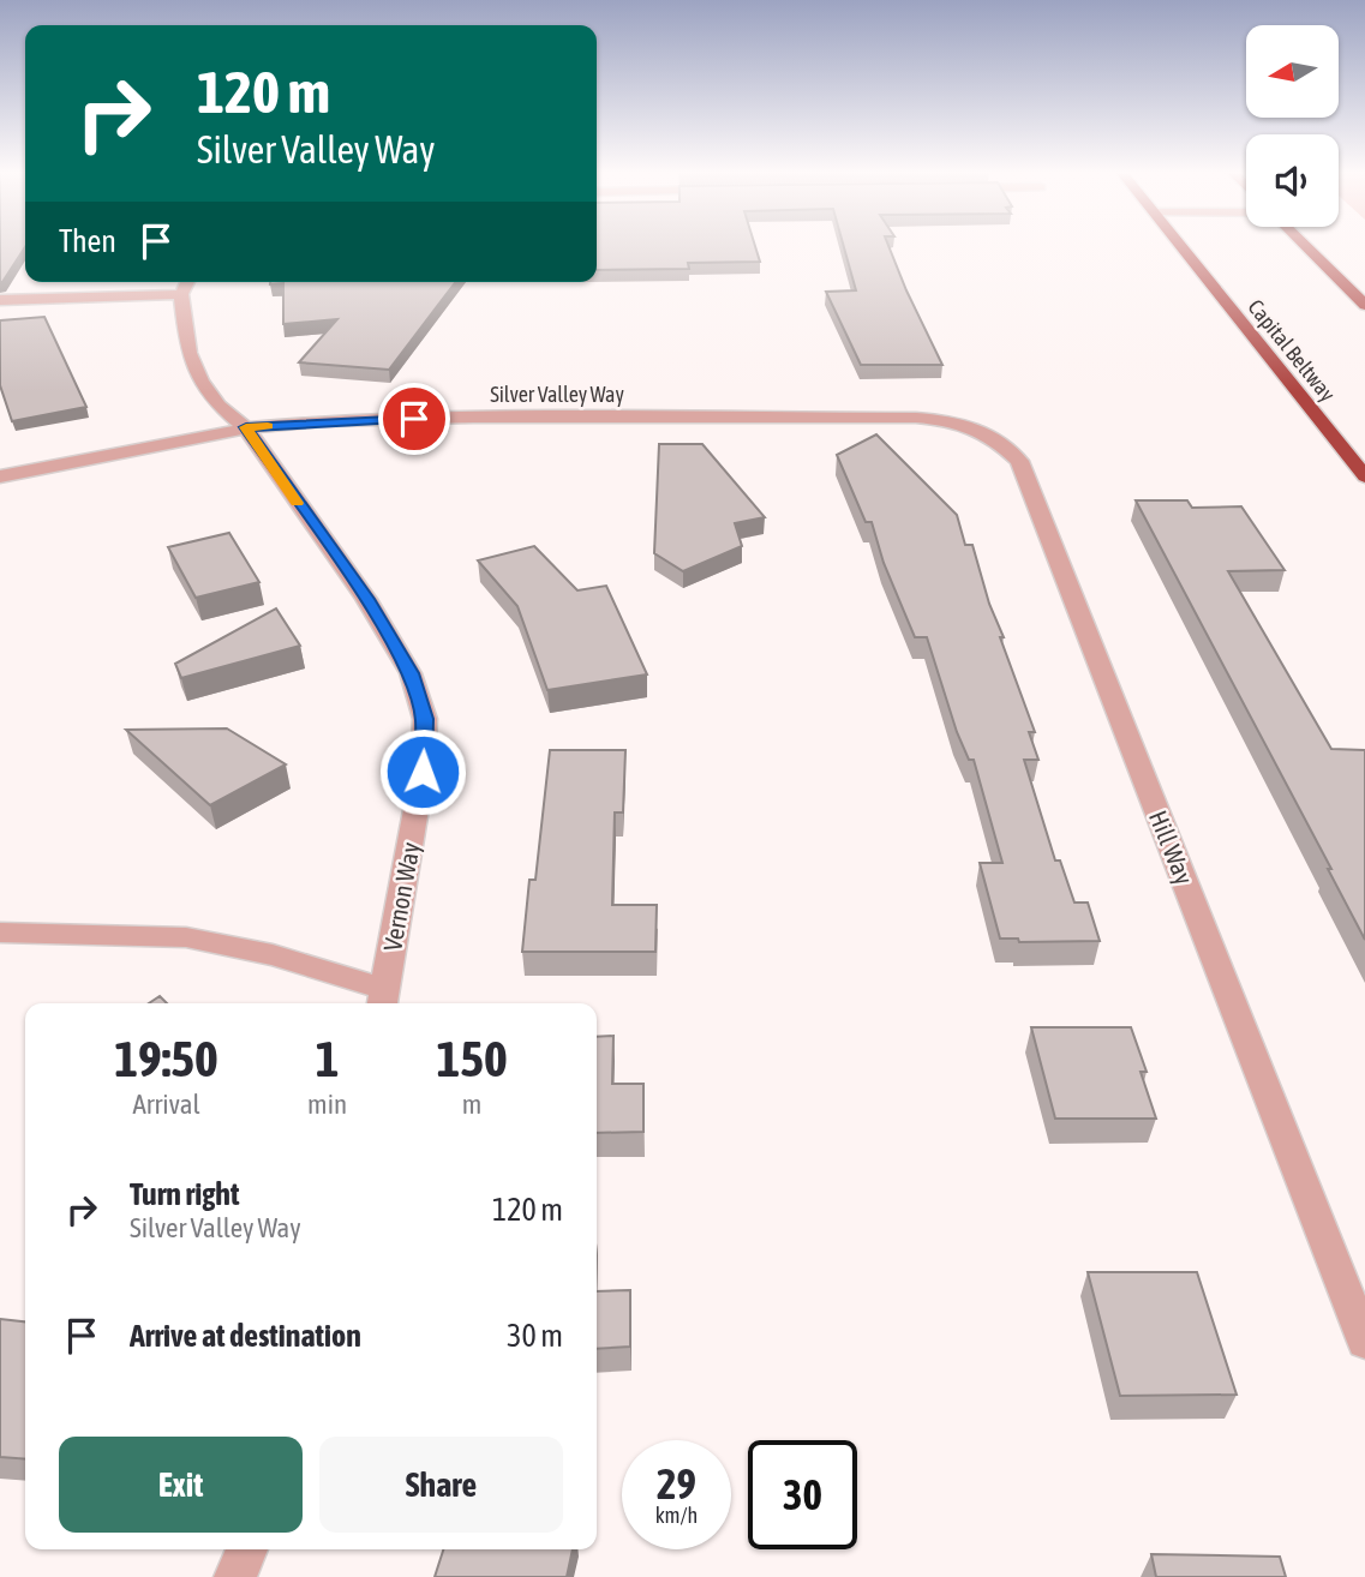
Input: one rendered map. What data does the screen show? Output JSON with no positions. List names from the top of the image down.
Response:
{
  "streets": {
    "highway": ["Capital Beltway"],
    "street": ["Silver Valley Way", "Hill Way", "Vernon Way"]
  },
  "crossings": [
    ["Silver Valley Way", "Hill Way"],
    ["Silver Valley Way", "Vernon Way"]
  ],
  "north": "left",
  "page": {
    "turn": ["120 m", "Silver Valley Way"],
    "then": "Then",
    "eta": [
      "19:50",
      "Arrival",
      "1",
      "min",
      "150",
      "m"
    ],
    "list": [
      {
        "name": "Turn right",
        "note": "Silver Valley Way",
        "value": "120 m"
      },
      {
        "name": "Arrive at destination",
        "value": "30 m"
      }
    ],
    "buttons": ["Exit", "Share"],
    "speed": "29 km/h",
    "limit": "30"
  }
}
